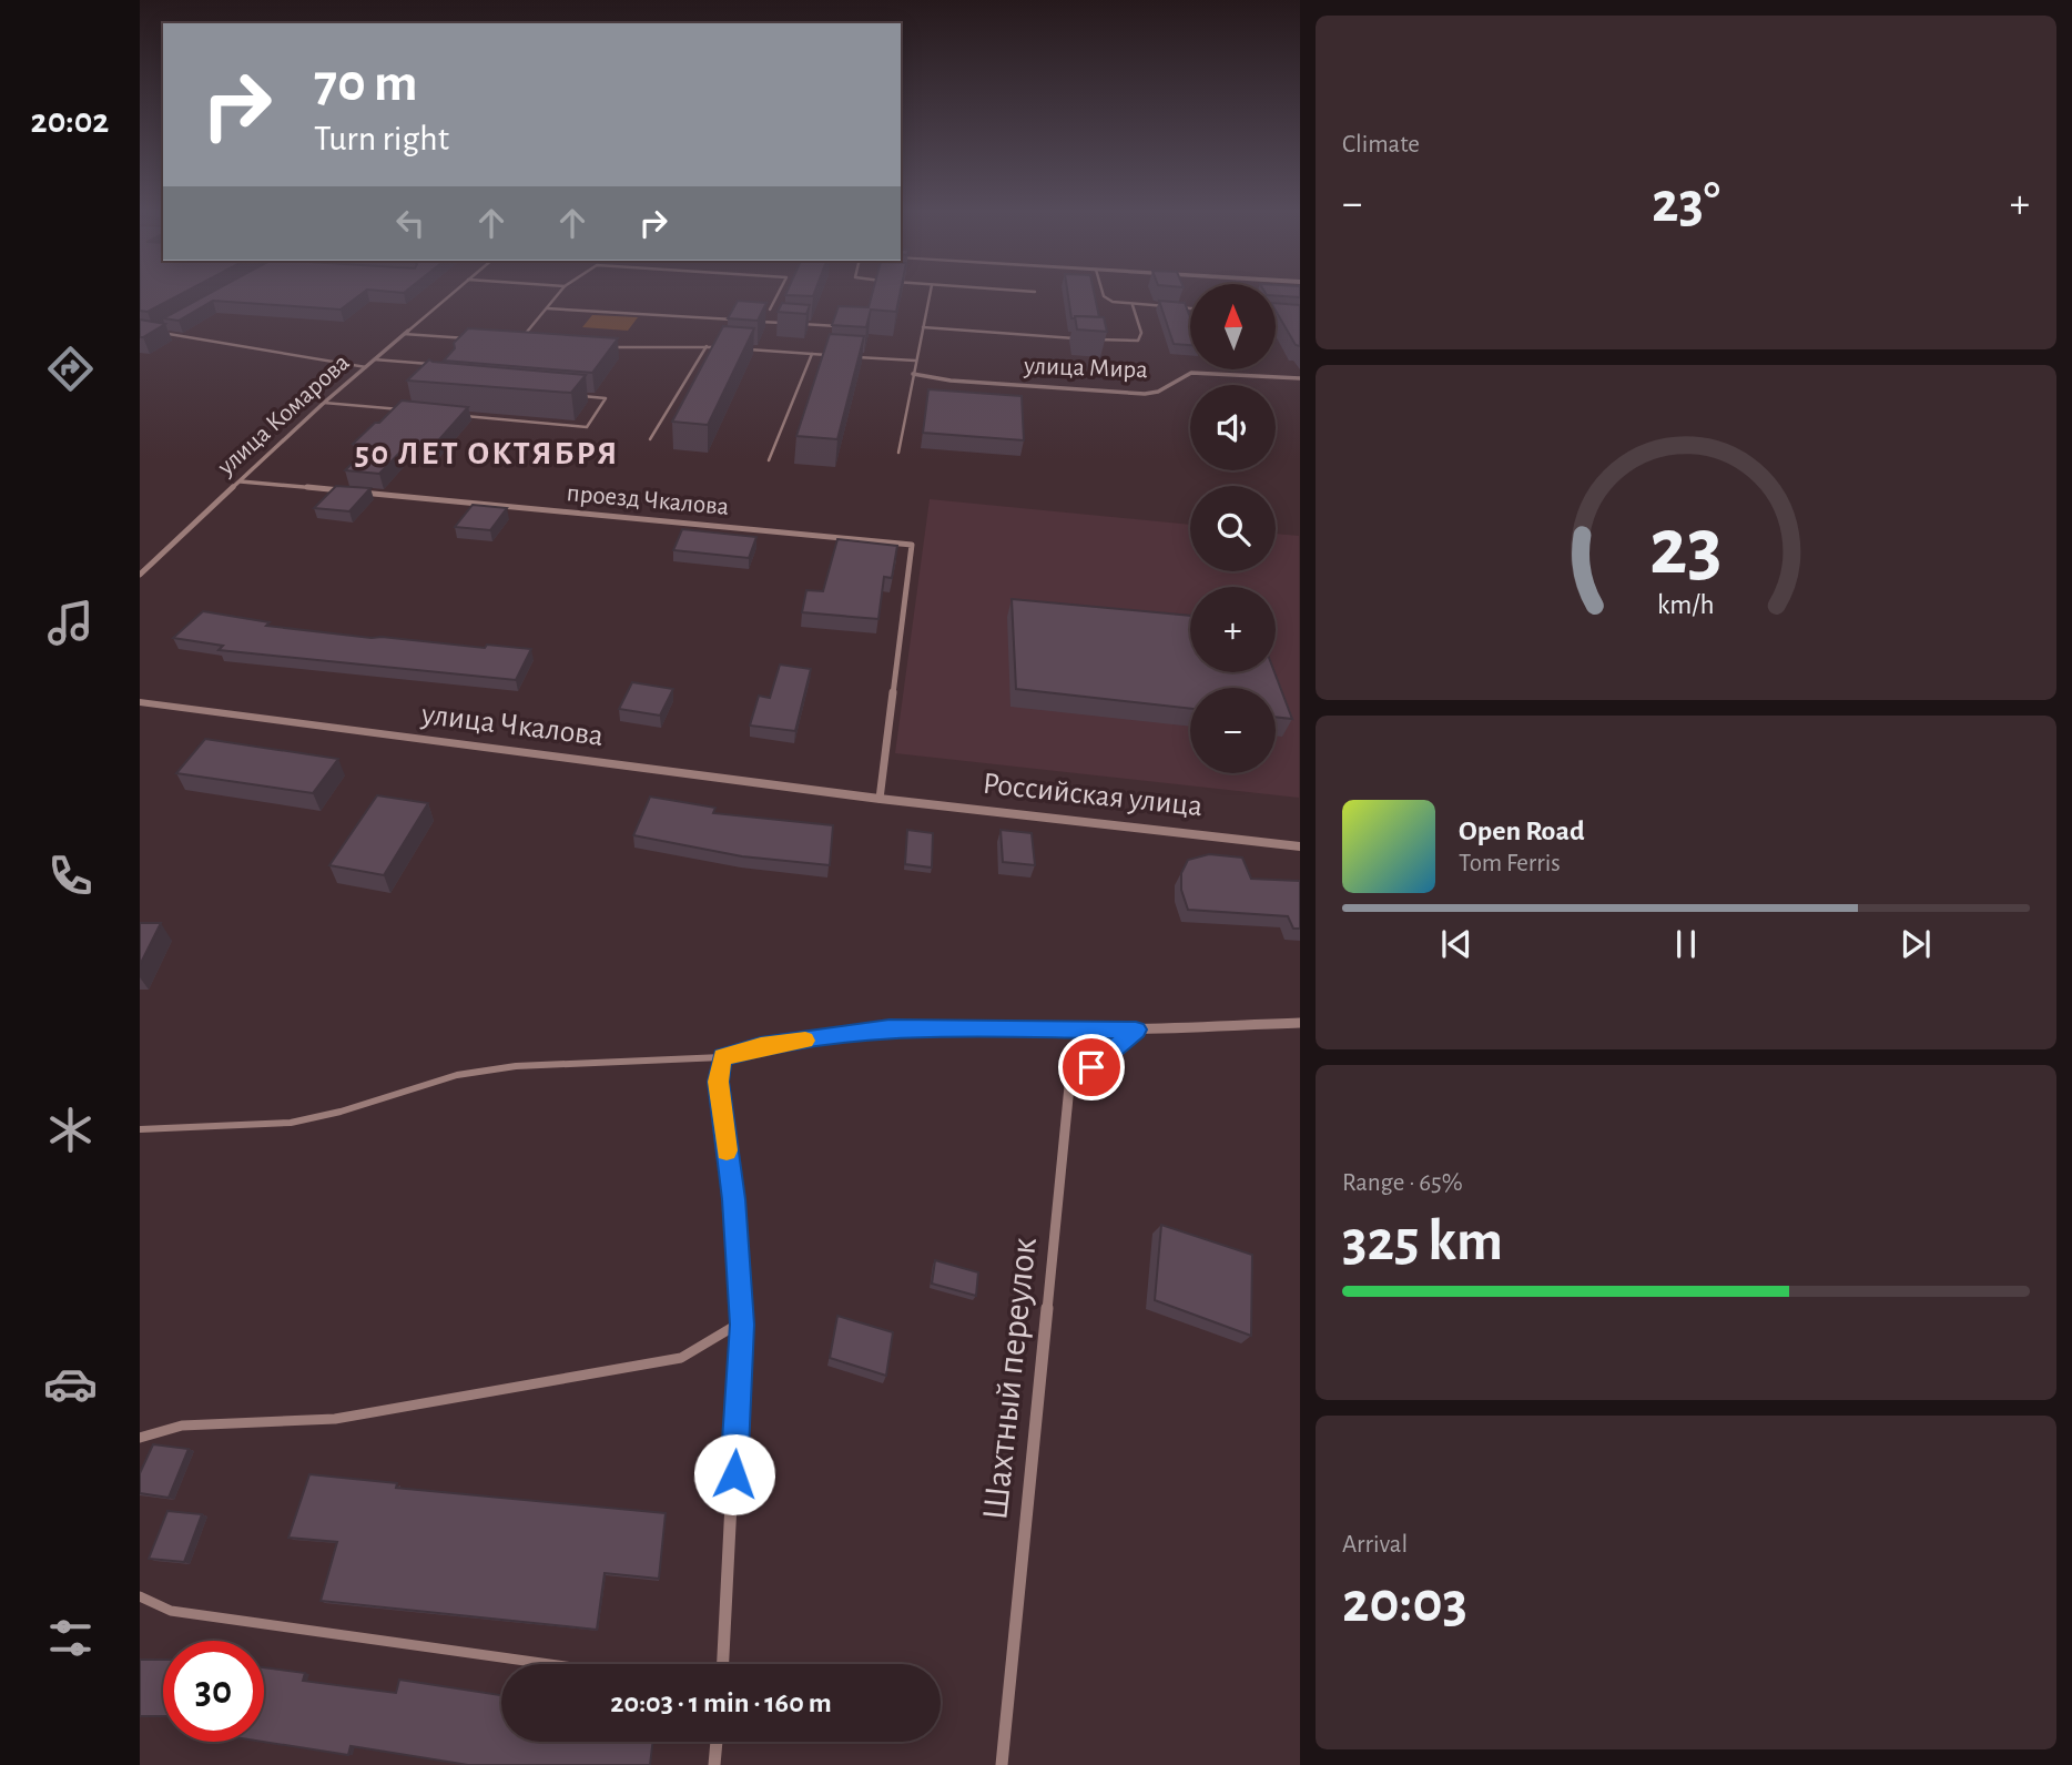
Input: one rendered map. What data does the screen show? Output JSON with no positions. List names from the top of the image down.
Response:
{
  "streets": {
    "street": [
      "улица Мира",
      "улица Комарова",
      "проезд Чкалова",
      "улица Чкалова",
      "Российская улица",
      "Шахтный переулок"
    ]
  },
  "crossings": [
    ["улица Комарова", "проезд Чкалова"],
    ["проезд Чкалова", "улица Чкалова"],
    ["проезд Чкалова", "Российская улица"],
    ["улица Чкалова", "Российская улица"]
  ],
  "districts": ["50 ЛЕТ ОКТЯБРЯ"],
  "north": "top",
  "page": {
    "tabs": "20:02",
    "tile": [
      "Climate",
      ["Range · 65%", "325 km"],
      ["Arrival", "20:03"]
    ],
    "turn": ["70 m", "Turn right"],
    "heat": ["−", "23°", "+"],
    "map_buttons": ["+", "−"],
    "song": ["Open Road", "Tom Ferris"],
    "limit": "30",
    "trip": "20:03 · 1 min · 160 m",
    "gauge": ["23", "km/h"]
  }
}
